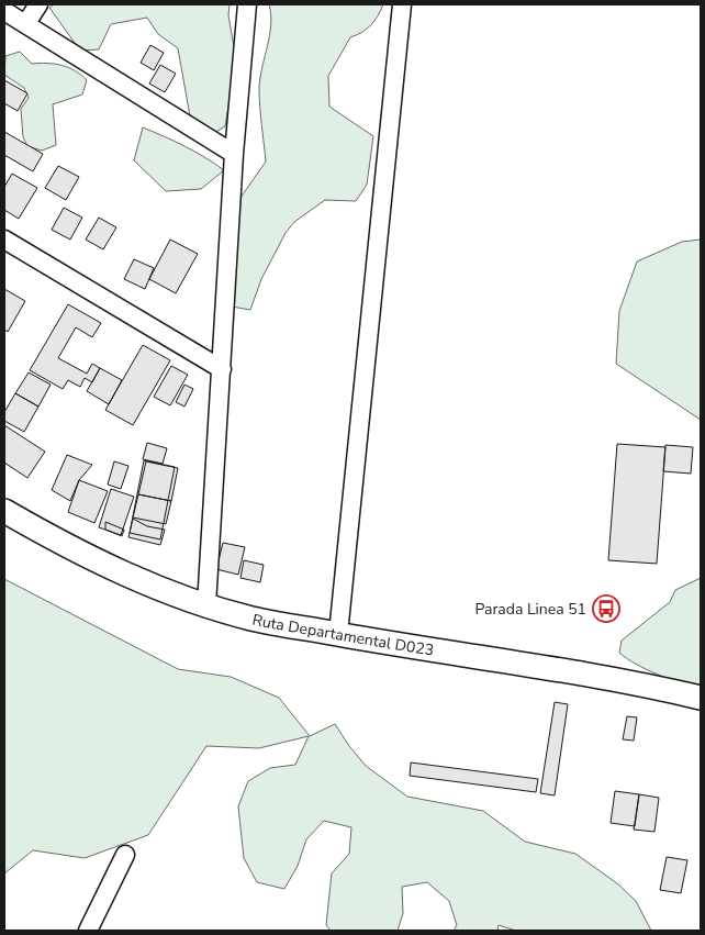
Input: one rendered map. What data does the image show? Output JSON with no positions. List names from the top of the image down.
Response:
{
  "streets": {
    "main road": ["Ruta Departamental D023"]
  },
  "places": {
    "bus stop": ["Parada Linea 51"]
  }
}
